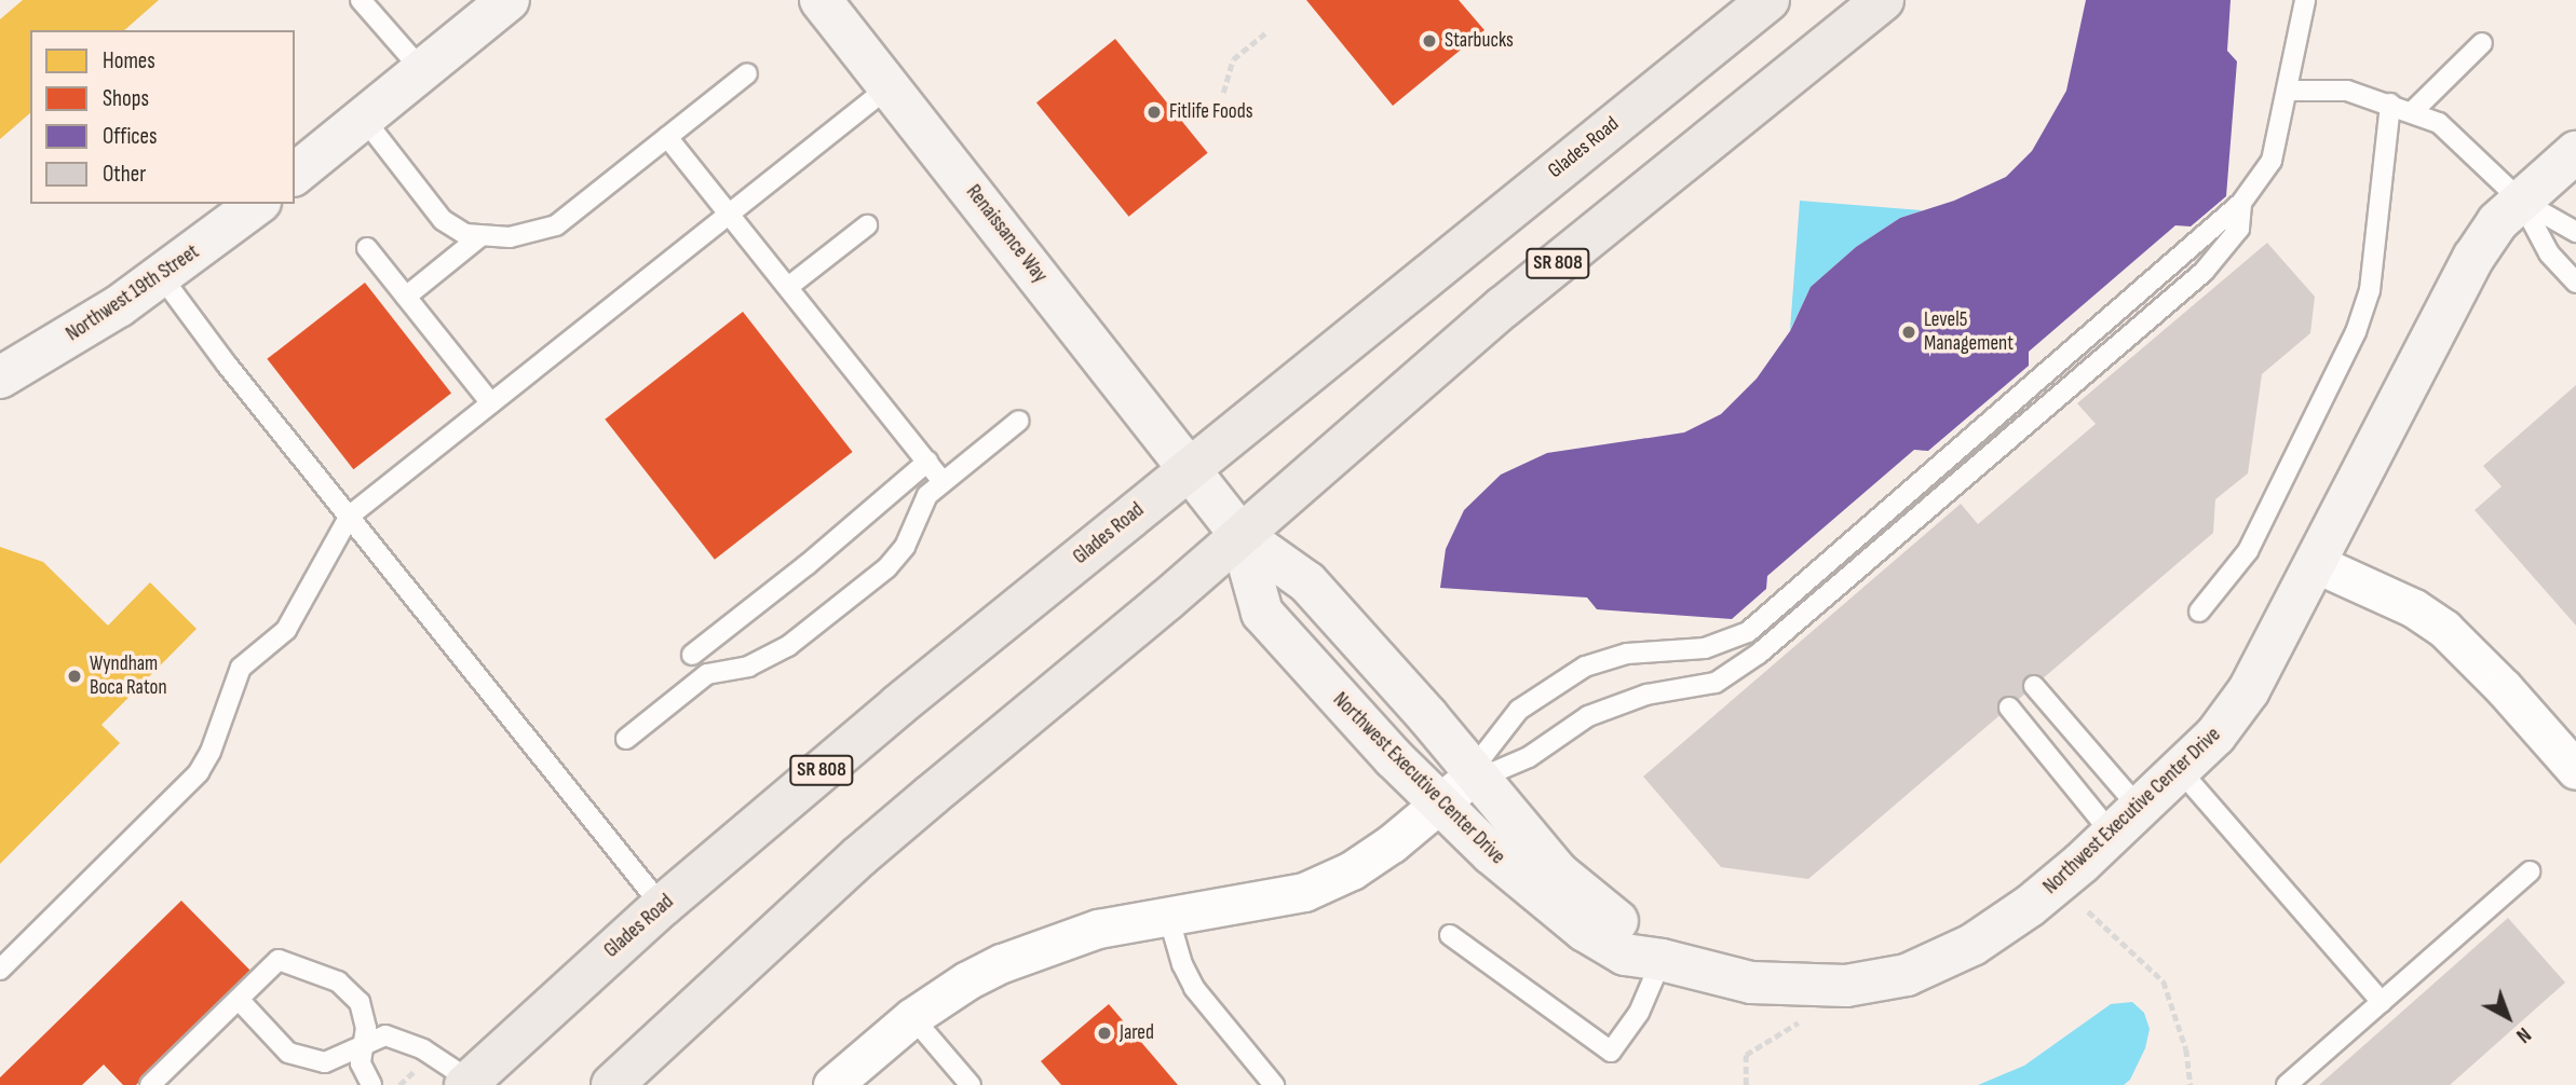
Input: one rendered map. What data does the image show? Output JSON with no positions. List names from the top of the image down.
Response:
{
  "streets": {
    "main road": ["Glades Road", "SR 808"],
    "street": ["Renaissance Way", "Northwest 19th Street", "Northwest Executive Center Drive"]
  },
  "crossings": [
    ["Glades Road", "Renaissance Way"],
    ["Glades Road", "Northwest Executive Center Drive"],
    ["Renaissance Way", "Northwest Executive Center Drive"],
    ["SR 808", "Northwest Executive Center Drive"]
  ],
  "places": [
    "Starbucks",
    "Fitlife Foods",
    "Level5 Management",
    "Wyndham Boca Raton",
    "Jared"
  ],
  "legend": [
    "Homes",
    "Shops",
    "Offices",
    "Other"
  ],
  "north": "bottom right"
}
